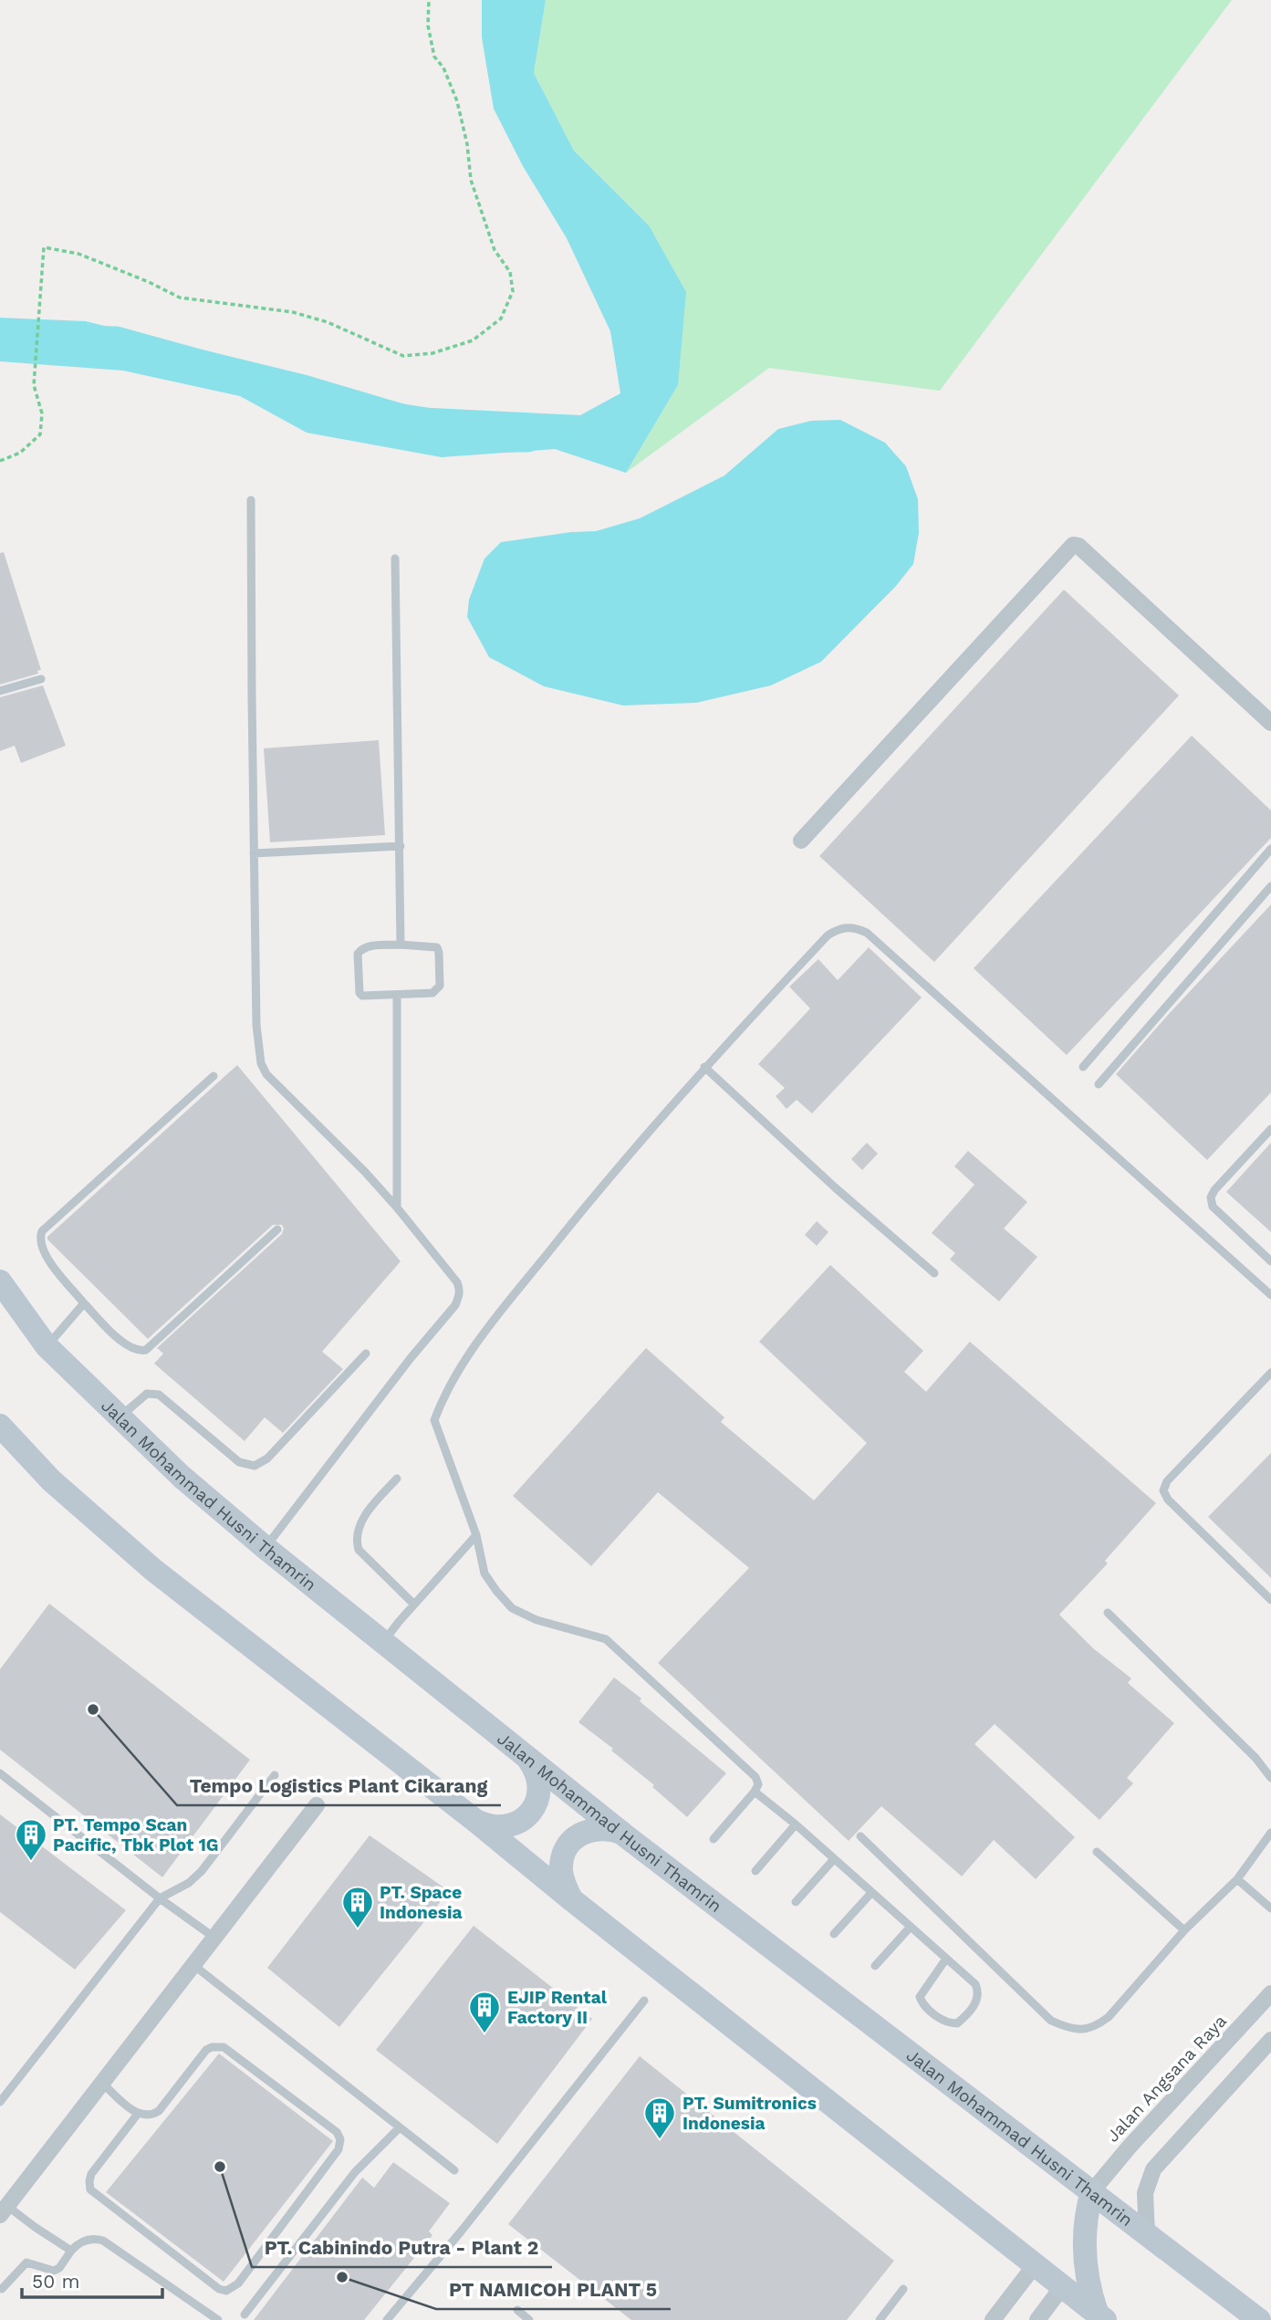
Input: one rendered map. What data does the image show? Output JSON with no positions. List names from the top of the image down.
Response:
{
  "streets": {
    "street": ["Jalan Mohammad Husni Thamrin", "Jalan Angsana Raya"]
  },
  "crossings": [
    ["Jalan Mohammad Husni Thamrin", "Jalan Angsana Raya"]
  ],
  "places": {
    "other": ["Tempo Logistics Plant Cikarang", "PT. Cabinindo Putra - Plant 2", "PT NAMICOH PLANT 5"],
    "building": [
      "PT. Tempo Scan Pacific, Tbk Plot 1G",
      "PT. Space Indonesia",
      "EJIP Rental Factory II",
      "PT. Sumitronics Indonesia"
    ]
  },
  "scale_bar": "50 m"
}
